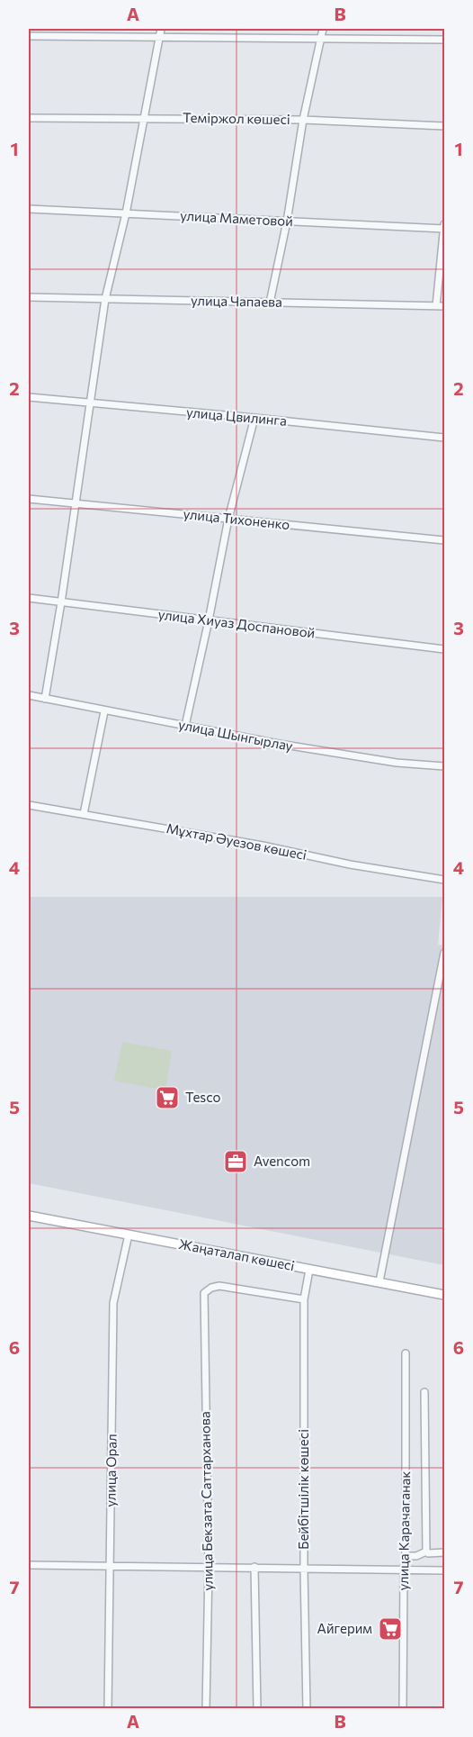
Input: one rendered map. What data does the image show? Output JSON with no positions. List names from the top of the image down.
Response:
{
  "streets": {
    "main road": ["Жаңаталап көшесі"],
    "street": [
      "Теміржол көшесі",
      "улица Маметовой",
      "улица Чапаева",
      "улица Цвилинга",
      "улица Тихоненко",
      "улица Хиуаз Доспановой",
      "улица Шынгырлау",
      "Мұхтар Әуезов көшесі",
      "улица Орал",
      "Бейбітшілік көшесі",
      "улица Бекзата Саттарханова",
      "улица Карачаганак"
    ]
  },
  "crossings": [
    ["Жаңаталап көшесі", "улица Орал"],
    ["Жаңаталап көшесі", "Бейбітшілік көшесі"],
    ["Бейбітшілік көшесі", "улица Бекзата Саттарханова"]
  ],
  "places": {
    "supermarket": ["Tesco", "Айгерим"],
    "office": ["Avencom"]
  },
  "grid": {
    "columns": ["A", "B"],
    "rows": [
      "1",
      "2",
      "3",
      "4",
      "5",
      "6",
      "7"
    ]
  }
}
